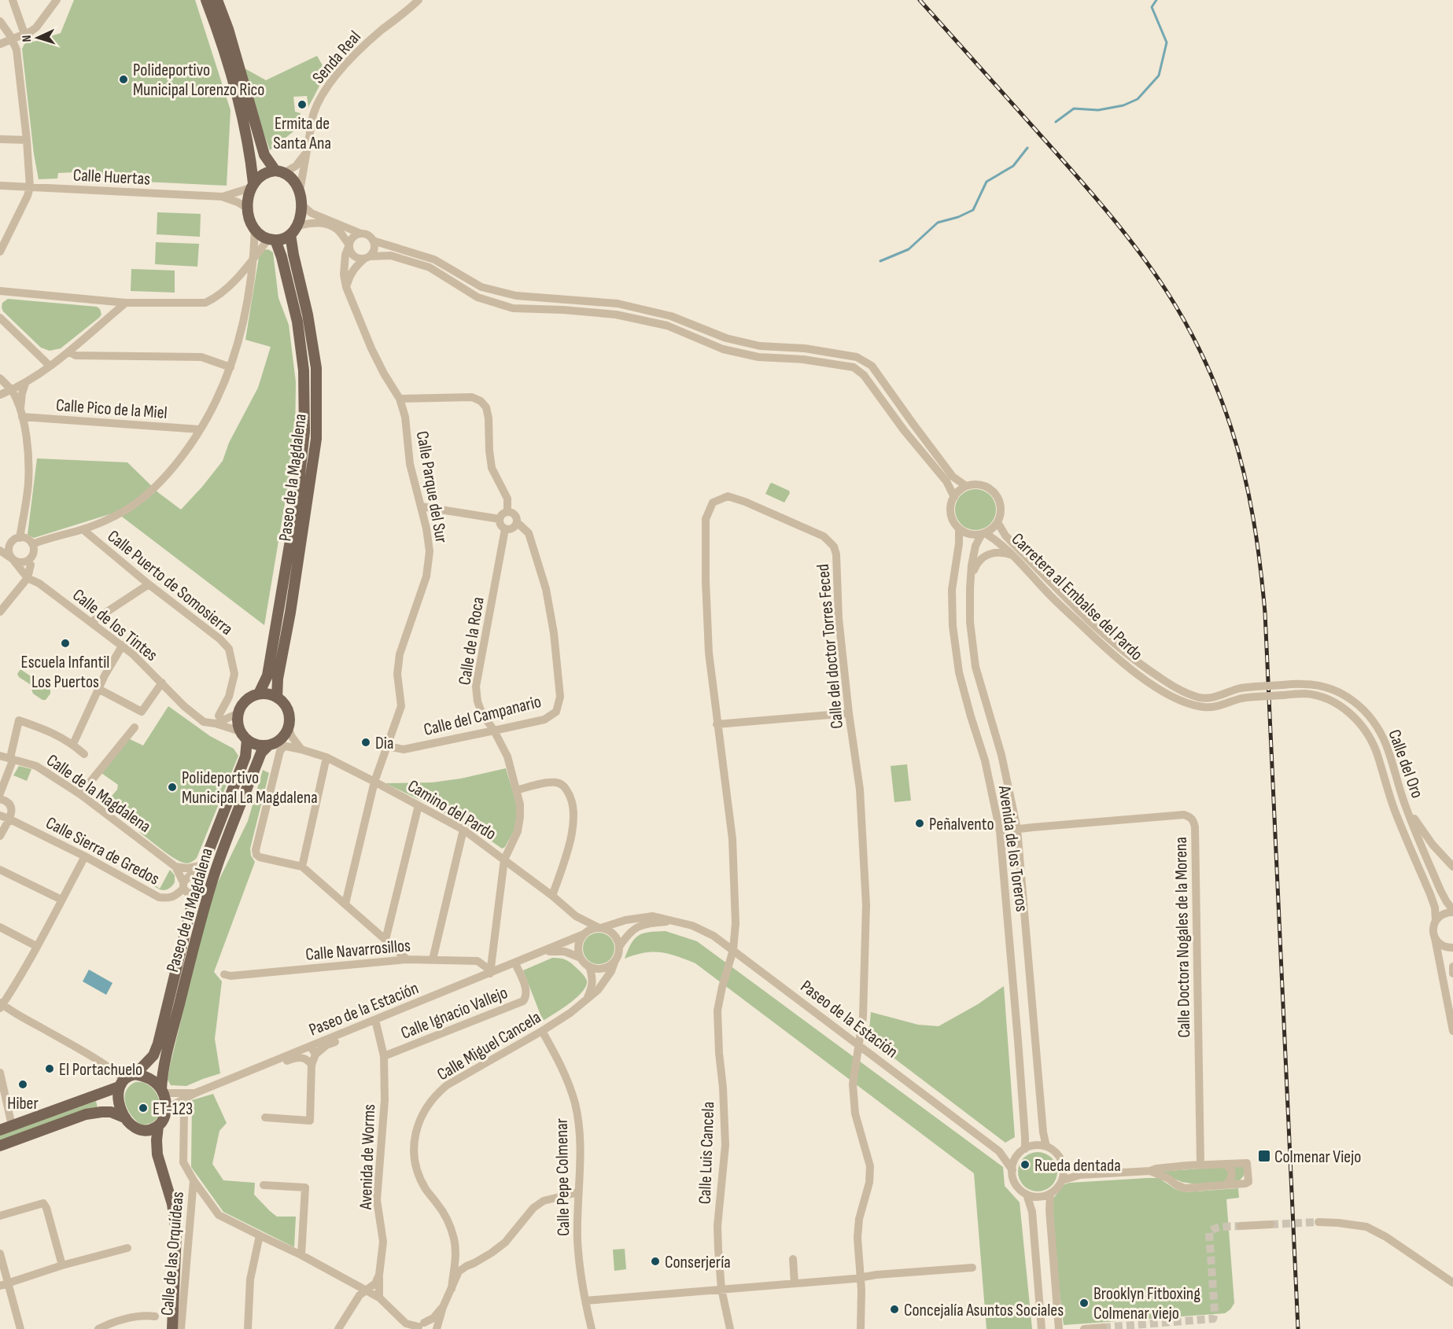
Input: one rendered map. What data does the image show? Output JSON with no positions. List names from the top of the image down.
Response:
{
  "streets": {
    "main road": ["Paseo de la Magdalena"],
    "street": [
      "Senda Real",
      "Calle Huertas",
      "Calle Pico de la Miel",
      "Calle Parque del Sur",
      "Calle Puerto de Somosierra",
      "Carretera al Embalse del Pardo",
      "Calle de los Tintes",
      "Calle de la Roca",
      "Calle del doctor Torres Feced",
      "Calle del Campanario",
      "Calle del Oro",
      "Calle de la Magdalena",
      "Camino del Pardo",
      "Avenida de los Toreros",
      "Calle Sierra de Gredos",
      "Calle Doctora Nogales de la Morena",
      "Calle Navarrosillos",
      "Paseo de la Estación",
      "Calle Ignacio Vallejo",
      "Calle Miguel Cancela",
      "Calle Luis Cancela",
      "Avenida de Worms",
      "Calle Pepe Colmenar",
      "Calle de las Orquídeas"
    ]
  },
  "crossings": [
    ["Senda Real", "Calle Huertas"],
    ["Senda Real", "Paseo de la Magdalena"],
    ["Calle Huertas", "Paseo de la Magdalena"],
    ["Paseo de la Magdalena", "Calle de los Tintes"],
    ["Paseo de la Magdalena", "Calle de la Magdalena"],
    ["Paseo de la Magdalena", "Camino del Pardo"],
    ["Paseo de la Magdalena", "Paseo de la Estación"],
    ["Calle Parque del Sur", "Calle del Campanario"],
    ["Calle Parque del Sur", "Camino del Pardo"],
    ["Calle Puerto de Somosierra", "Calle de los Tintes"],
    ["Carretera al Embalse del Pardo", "Calle del Oro"],
    ["Carretera al Embalse del Pardo", "Avenida de los Toreros"],
    ["Calle de los Tintes", "Camino del Pardo"],
    ["Calle de la Roca", "Calle del Campanario"],
    ["Calle de la Roca", "Camino del Pardo"],
    ["Calle de la Roca", "Calle Navarrosillos"],
    ["Calle de la Roca", "Paseo de la Estación"],
    ["Calle del doctor Torres Feced", "Paseo de la Estación"],
    ["Calle del doctor Torres Feced", "Calle Luis Cancela"],
    ["Calle de la Magdalena", "Calle Sierra de Gredos"],
    ["Camino del Pardo", "Paseo de la Estación"],
    ["Camino del Pardo", "Calle Miguel Cancela"],
    ["Avenida de los Toreros", "Calle Doctora Nogales de la Morena"],
    ["Avenida de los Toreros", "Paseo de la Estación"],
    ["Calle Navarrosillos", "Paseo de la Estación"],
    ["Paseo de la Estación", "Calle Ignacio Vallejo"],
    ["Paseo de la Estación", "Calle Miguel Cancela"],
    ["Paseo de la Estación", "Calle Luis Cancela"],
    ["Paseo de la Estación", "Avenida de Worms"],
    ["Calle Ignacio Vallejo", "Avenida de Worms"],
    ["Calle Miguel Cancela", "Calle Pepe Colmenar"]
  ],
  "places": {
    "other": [
      "Polideportivo Municipal Lorenzo Rico",
      "Ermita de Santa Ana",
      "Escuela Infantil Los Puertos",
      "Dia",
      "Polideportivo Municipal La Magdalena",
      "Peñalvento",
      "El Portachuelo",
      "Hiber",
      "ET-123",
      "Rueda dentada",
      "Conserjería",
      "Brooklyn Fitboxing Colmenar viejo",
      "Concejalía Asuntos Sociales"
    ],
    "transit": ["Colmenar Viejo"]
  },
  "north": "left"
}
